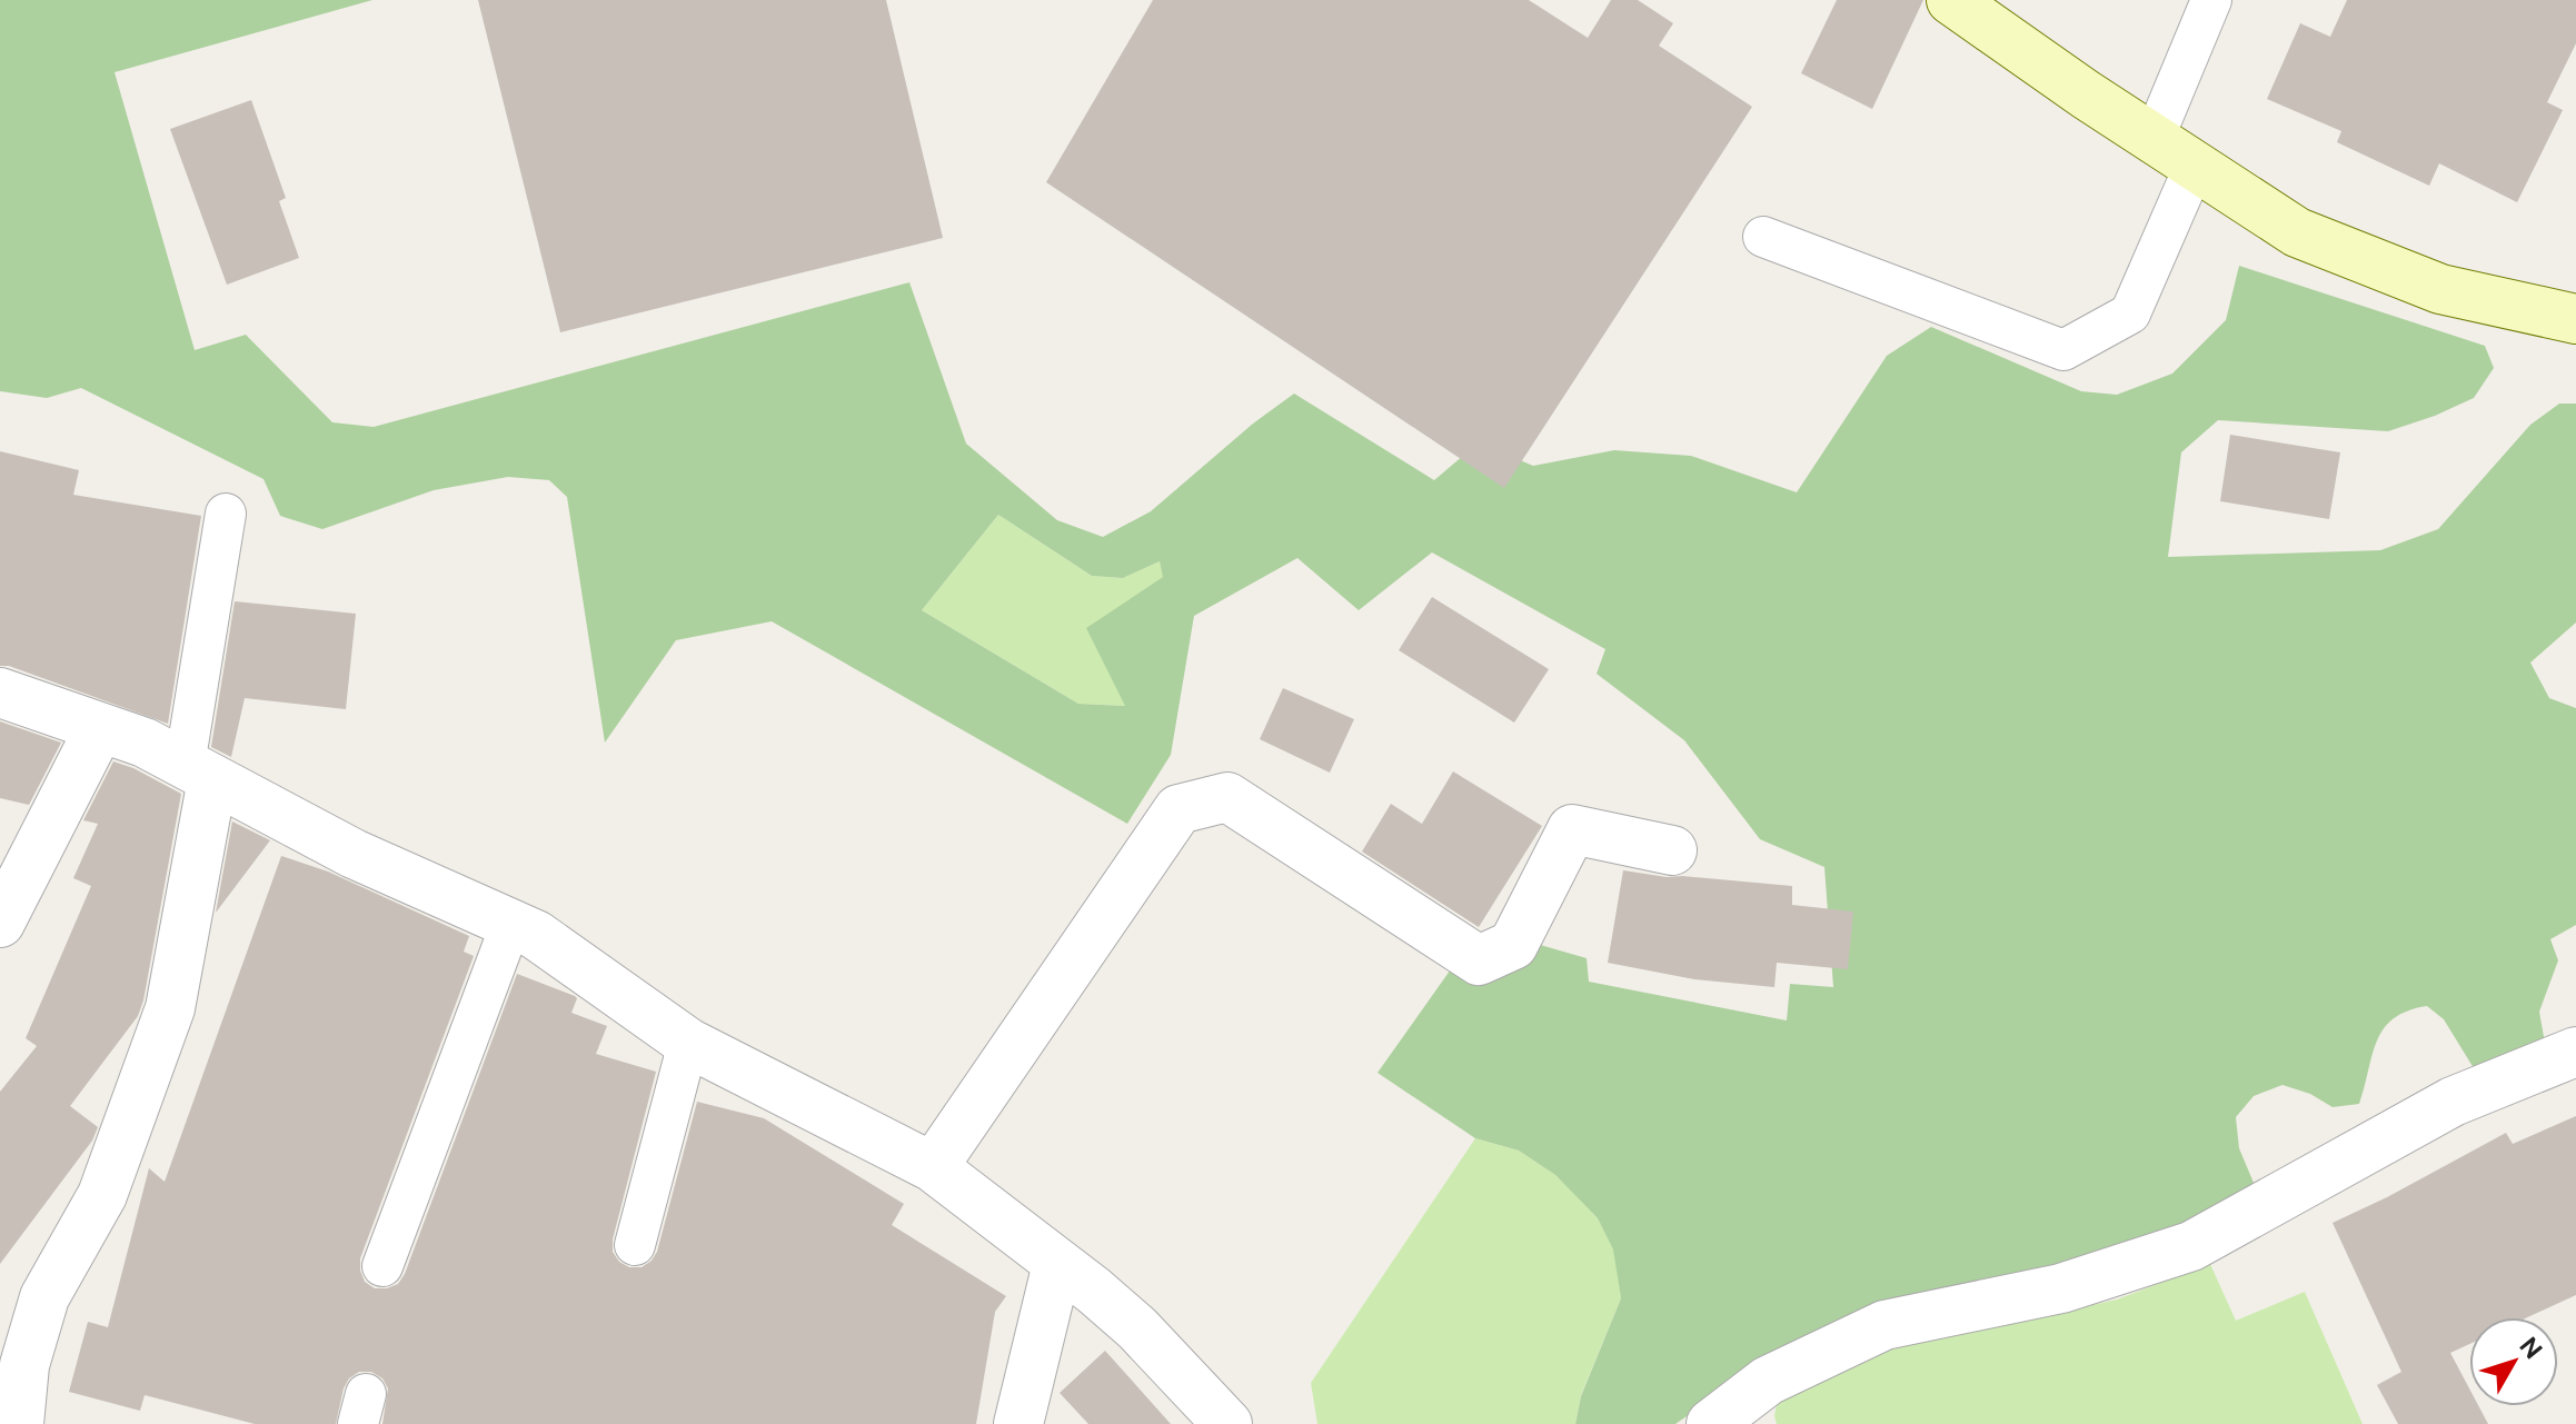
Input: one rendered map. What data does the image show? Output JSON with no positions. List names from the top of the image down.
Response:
{
  "north": "top right"
}
